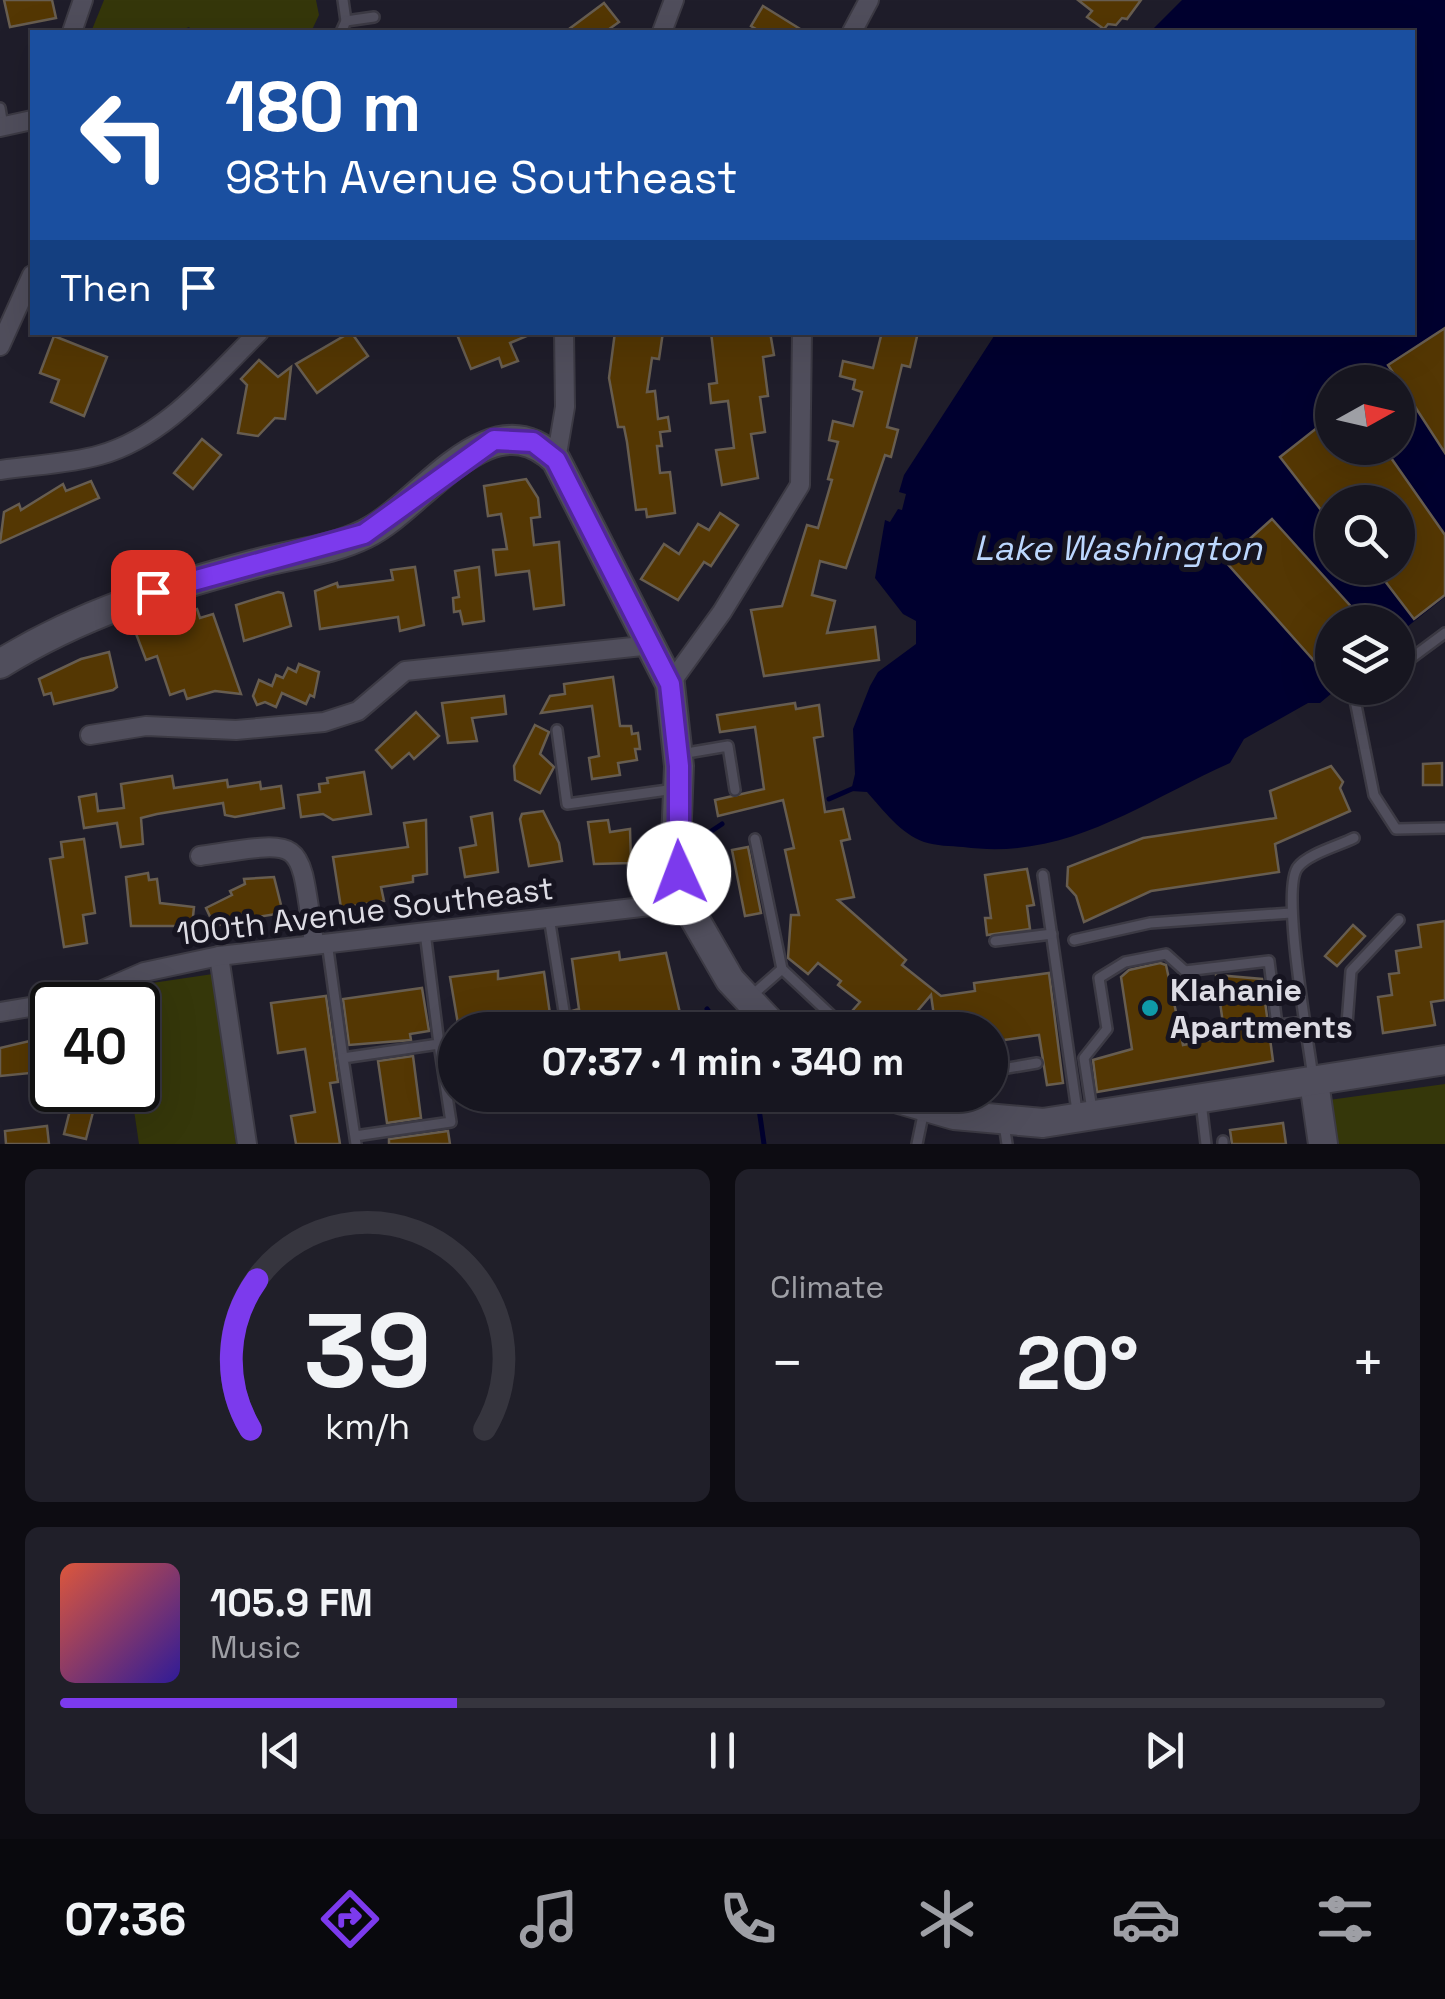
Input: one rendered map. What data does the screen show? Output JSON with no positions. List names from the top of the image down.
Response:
{
  "streets": {
    "street": ["100th Avenue Southeast"]
  },
  "water": ["Lake Washington"],
  "places": ["Klahanie Apartments"],
  "north": "right",
  "page": {
    "turn": ["180 m", "98th Avenue Southeast"],
    "then": "Then",
    "limit": "40",
    "trip": "07:37 · 1 min · 340 m",
    "tile": "Climate",
    "heat": ["−", "20°", "+"],
    "song": ["105.9 FM", "Music"],
    "tabs": "07:36",
    "gauge": ["39", "km/h"]
  }
}
